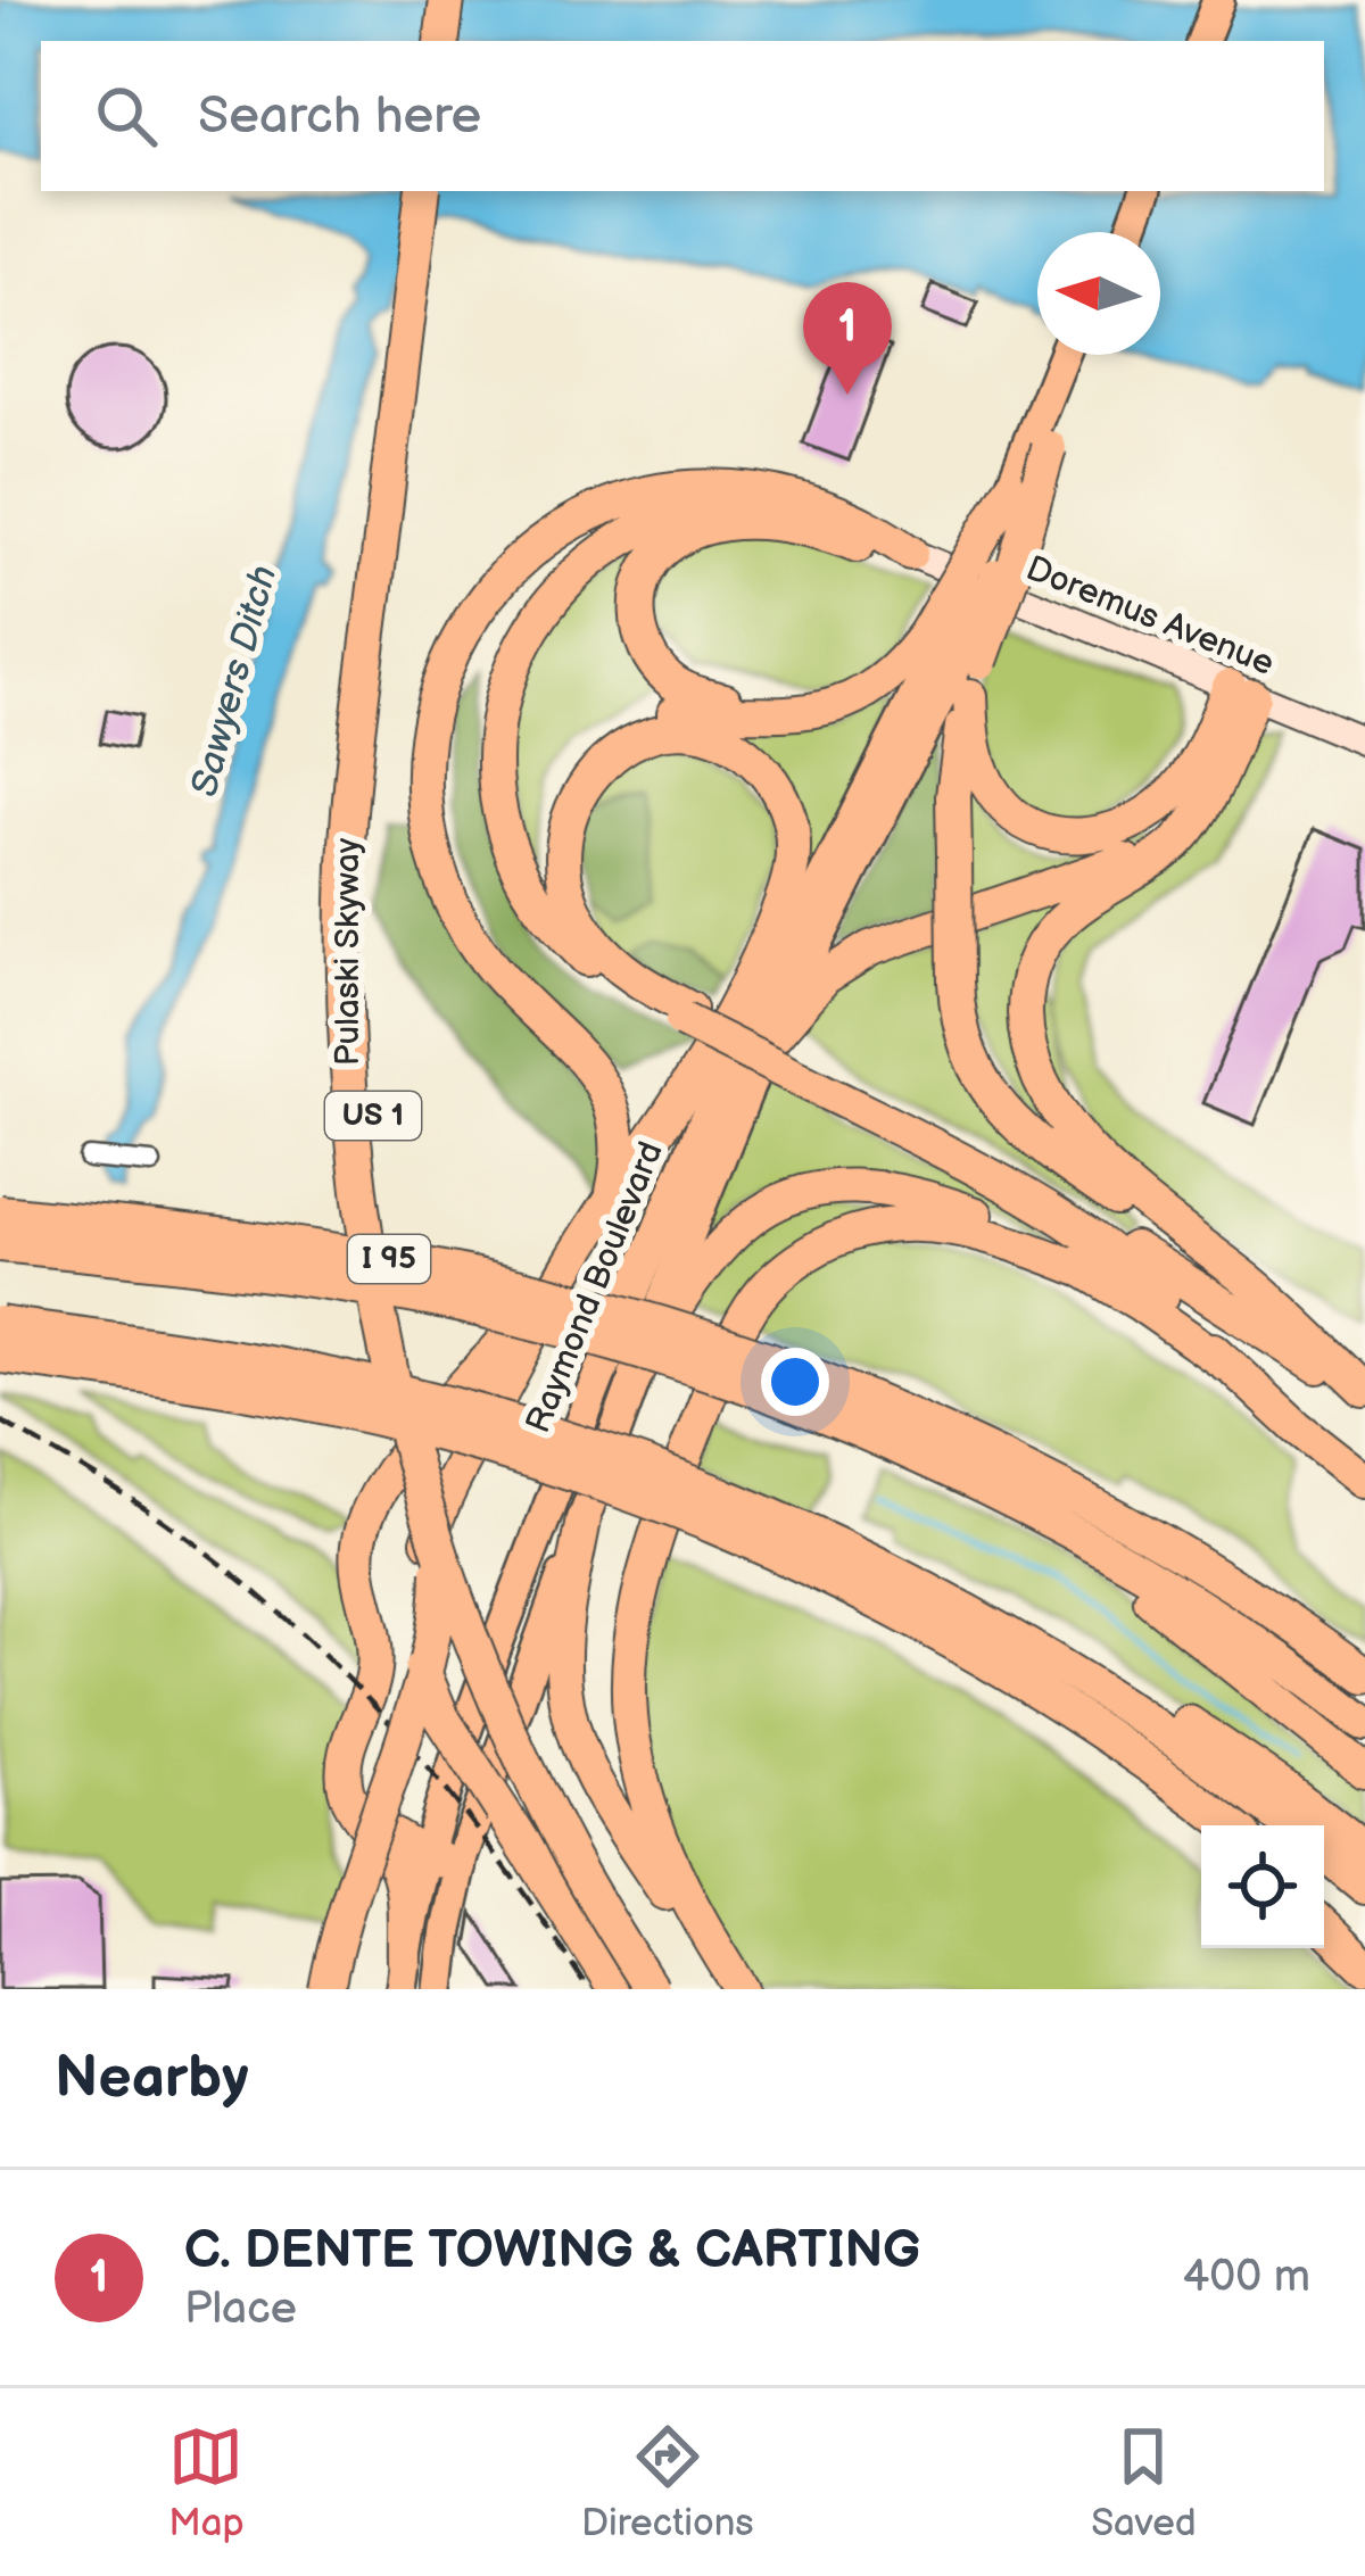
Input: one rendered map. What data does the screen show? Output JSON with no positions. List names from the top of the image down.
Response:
{
  "streets": {
    "highway": ["Pulaski Skyway", "US 1", "I 95"],
    "main road": ["Doremus Avenue", "Raymond Boulevard"]
  },
  "water": ["Sawyers Ditch"],
  "north": "left",
  "page": {
    "search": "Search here",
    "pins": "1",
    "heading": "Nearby",
    "list": [
      {
        "mark": "1",
        "name": "C. DENTE TOWING & CARTING",
        "note": "Place",
        "value": "400 m"
      }
    ],
    "nav": ["Map", "Directions", "Saved"]
  }
}
